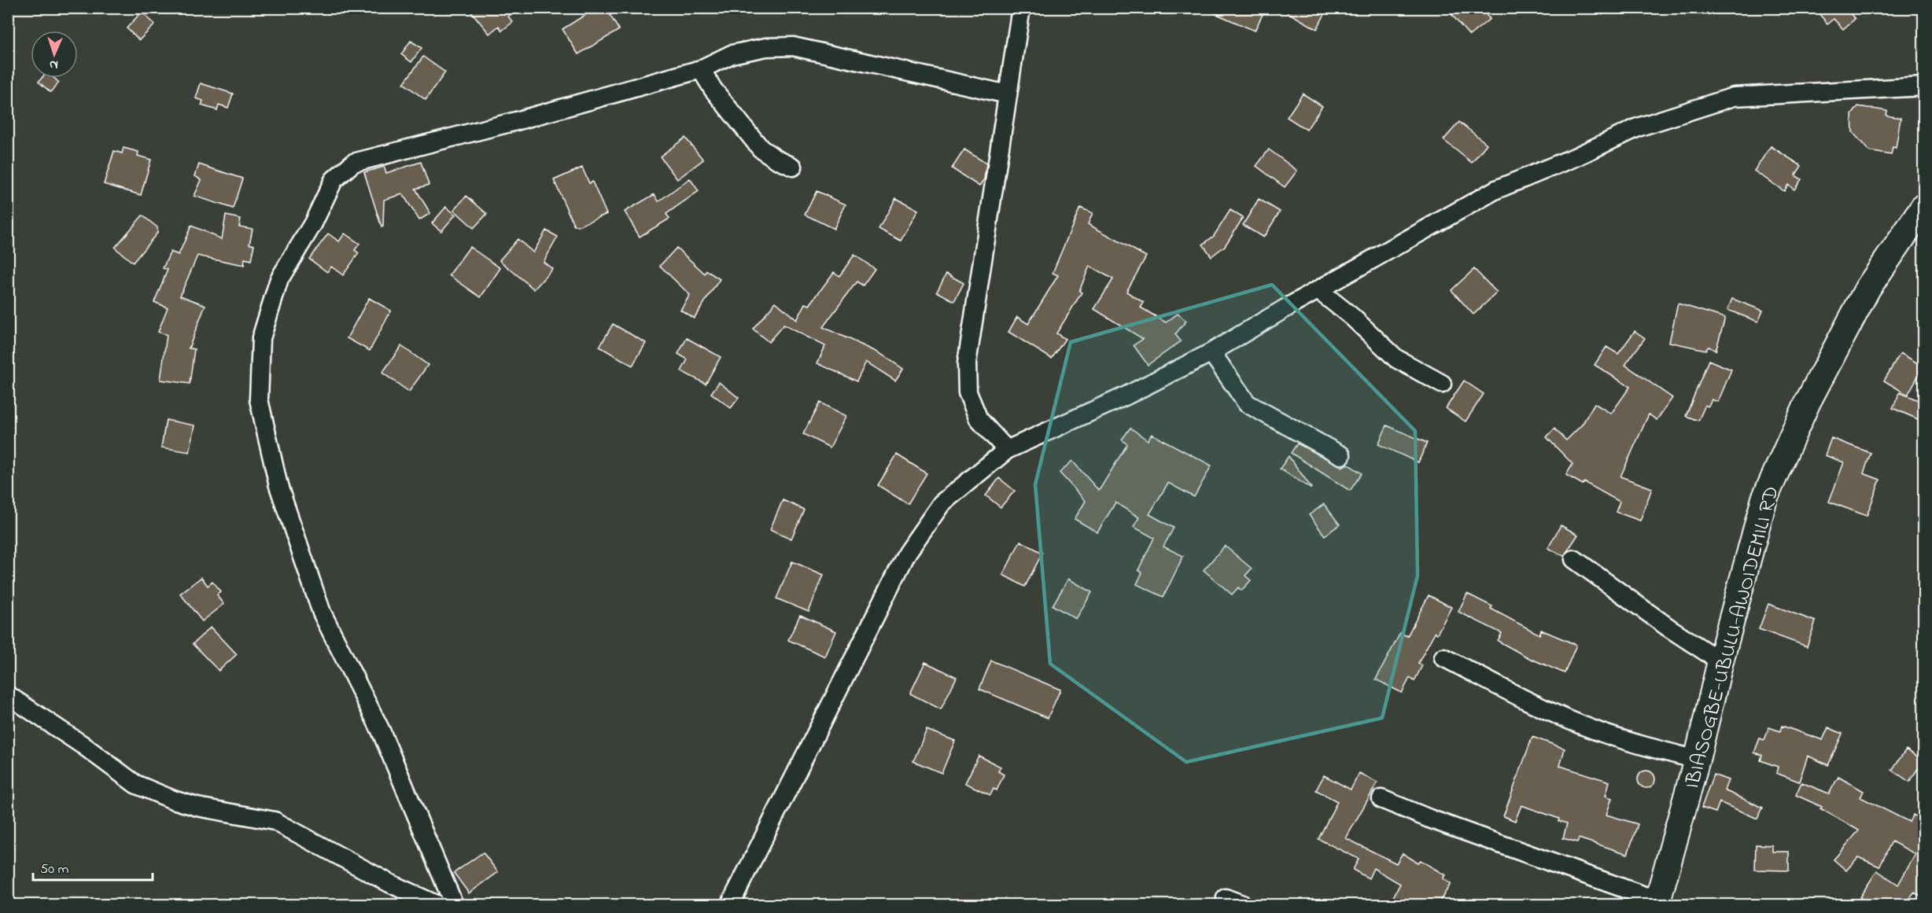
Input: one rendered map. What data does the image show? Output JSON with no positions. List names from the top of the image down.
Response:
{
  "streets": {
    "street": ["IBIASOGBE-UBULU-AWOIDEMILI RD"]
  },
  "scale_bar": "50 m",
  "north": "bottom"
}
